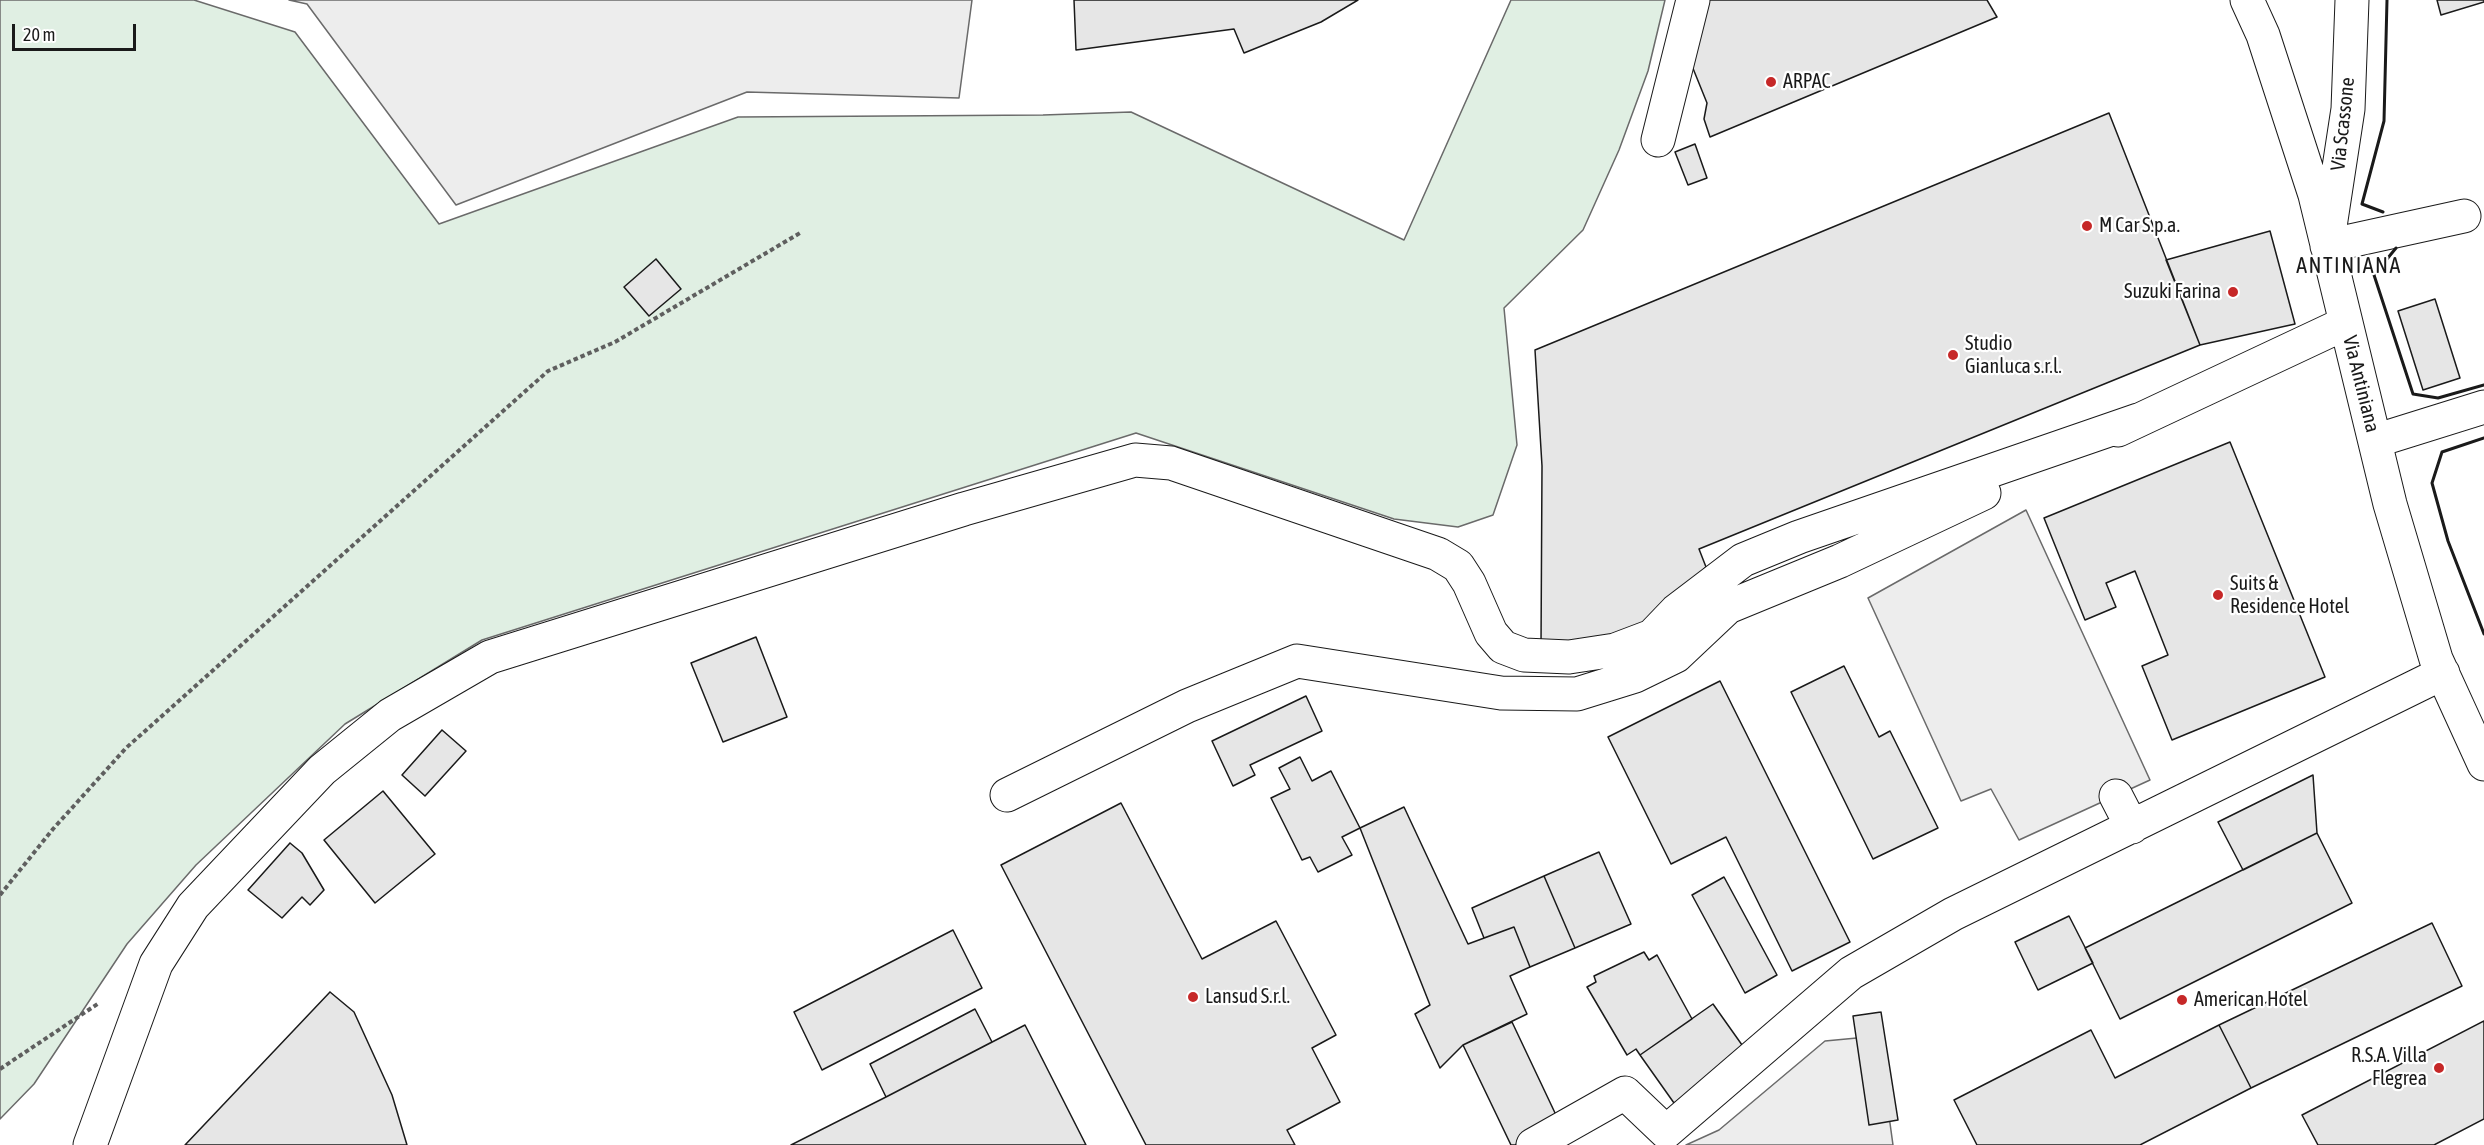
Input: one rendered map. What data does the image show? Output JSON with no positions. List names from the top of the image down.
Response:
{
  "streets": {
    "street": ["Via Scassone", "Via Antiniana"]
  },
  "crossings": [
    ["Via Scassone", "Via Antiniana"]
  ],
  "districts": ["ANTINIANA"],
  "places": [
    "ARPAC",
    "M Car S.p.a.",
    "Suzuki Farina",
    "Studio Gianluca s.r.l.",
    "Suits & Residence Hotel",
    "Lansud S.r.l.",
    "American Hotel",
    "R.S.A. Villa Flegrea"
  ],
  "scale_bar": "20 m"
}
